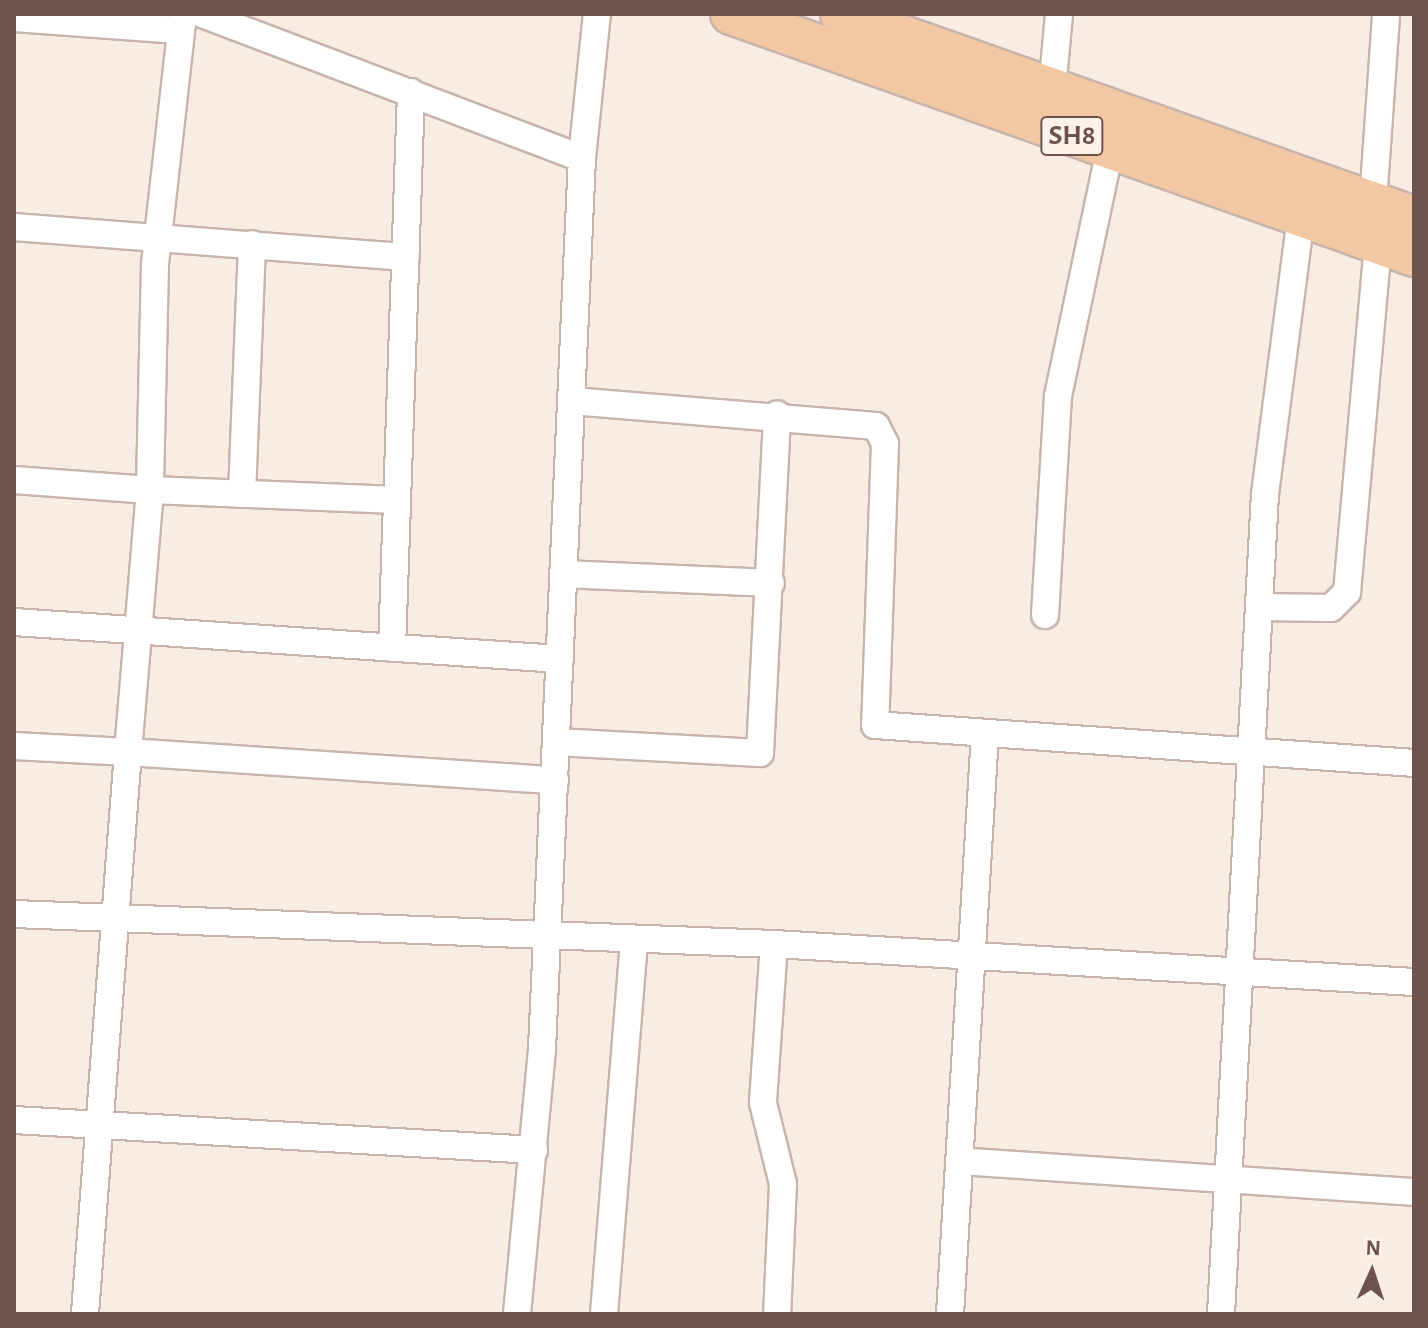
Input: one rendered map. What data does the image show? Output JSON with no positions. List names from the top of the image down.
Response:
{
  "streets": {
    "main road": ["SH8"]
  },
  "north": "top"
}
